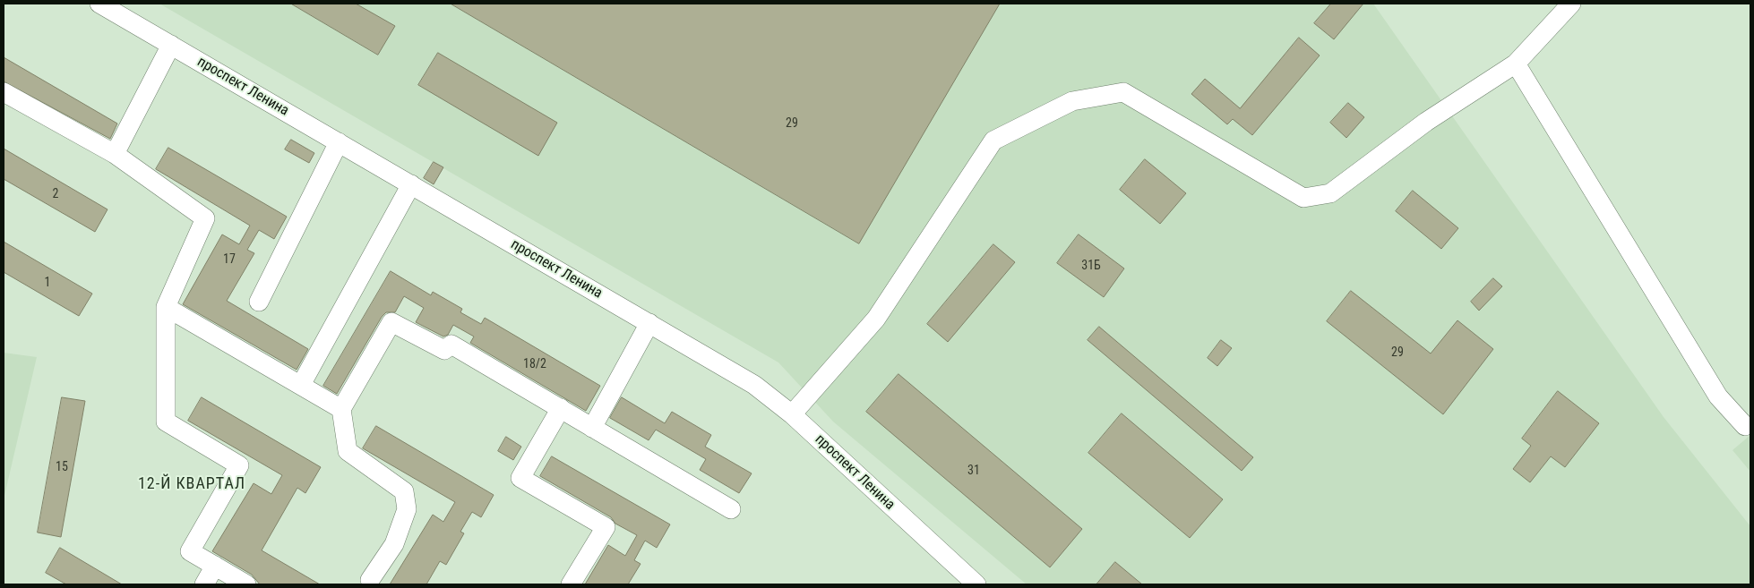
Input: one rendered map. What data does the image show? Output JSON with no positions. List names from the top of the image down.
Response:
{
  "streets": {
    "street": ["проспект Ленина"]
  },
  "districts": ["12-Й КВАРТАЛ"],
  "house_numbers": [
    "29",
    "2",
    "17",
    "31Б",
    "1",
    "29",
    "18/2",
    "15",
    "31"
  ]
}
